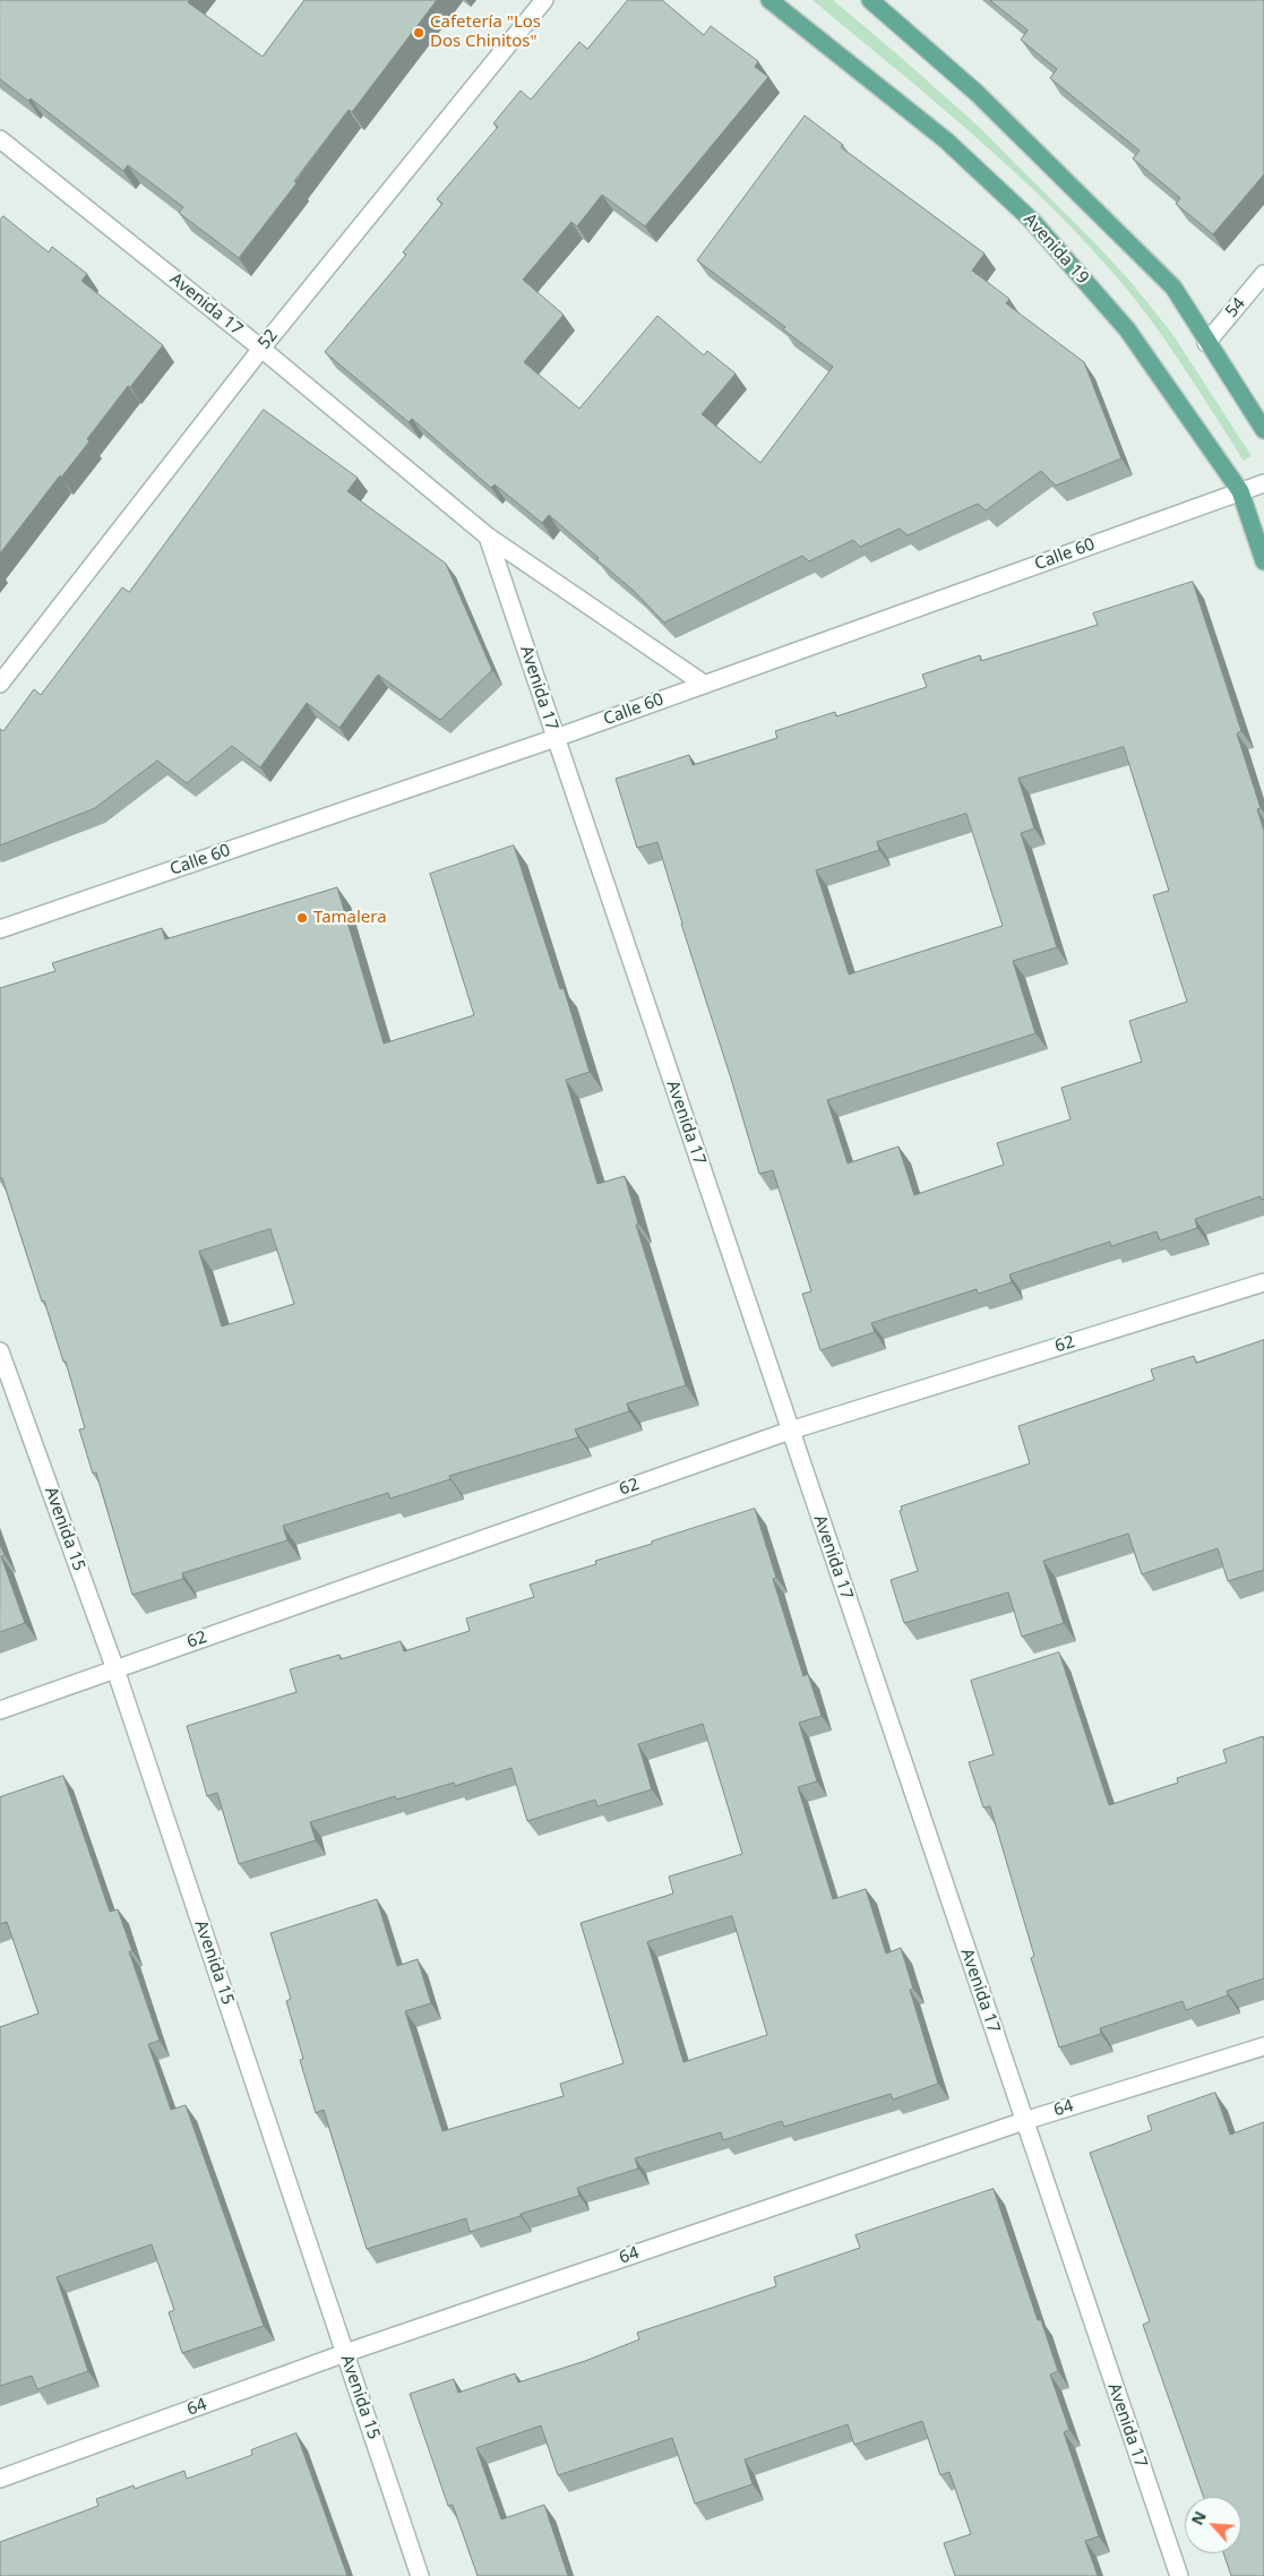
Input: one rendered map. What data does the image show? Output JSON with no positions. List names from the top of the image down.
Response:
{
  "streets": {
    "main road": ["Avenida 19"],
    "street": [
      "Avenida 17",
      "54",
      "52",
      "Calle 60",
      "62",
      "Avenida 15",
      "64"
    ]
  },
  "crossings": [
    ["Avenida 19", "Calle 60"],
    ["Avenida 17", "52"],
    ["Avenida 17", "Calle 60"],
    ["Avenida 17", "62"],
    ["Avenida 17", "64"],
    ["62", "Avenida 15"],
    ["Avenida 15", "64"]
  ],
  "places": ["Cafetería \"Los Dos Chinitos\"", "Tamalera"],
  "north": "top left"
}
